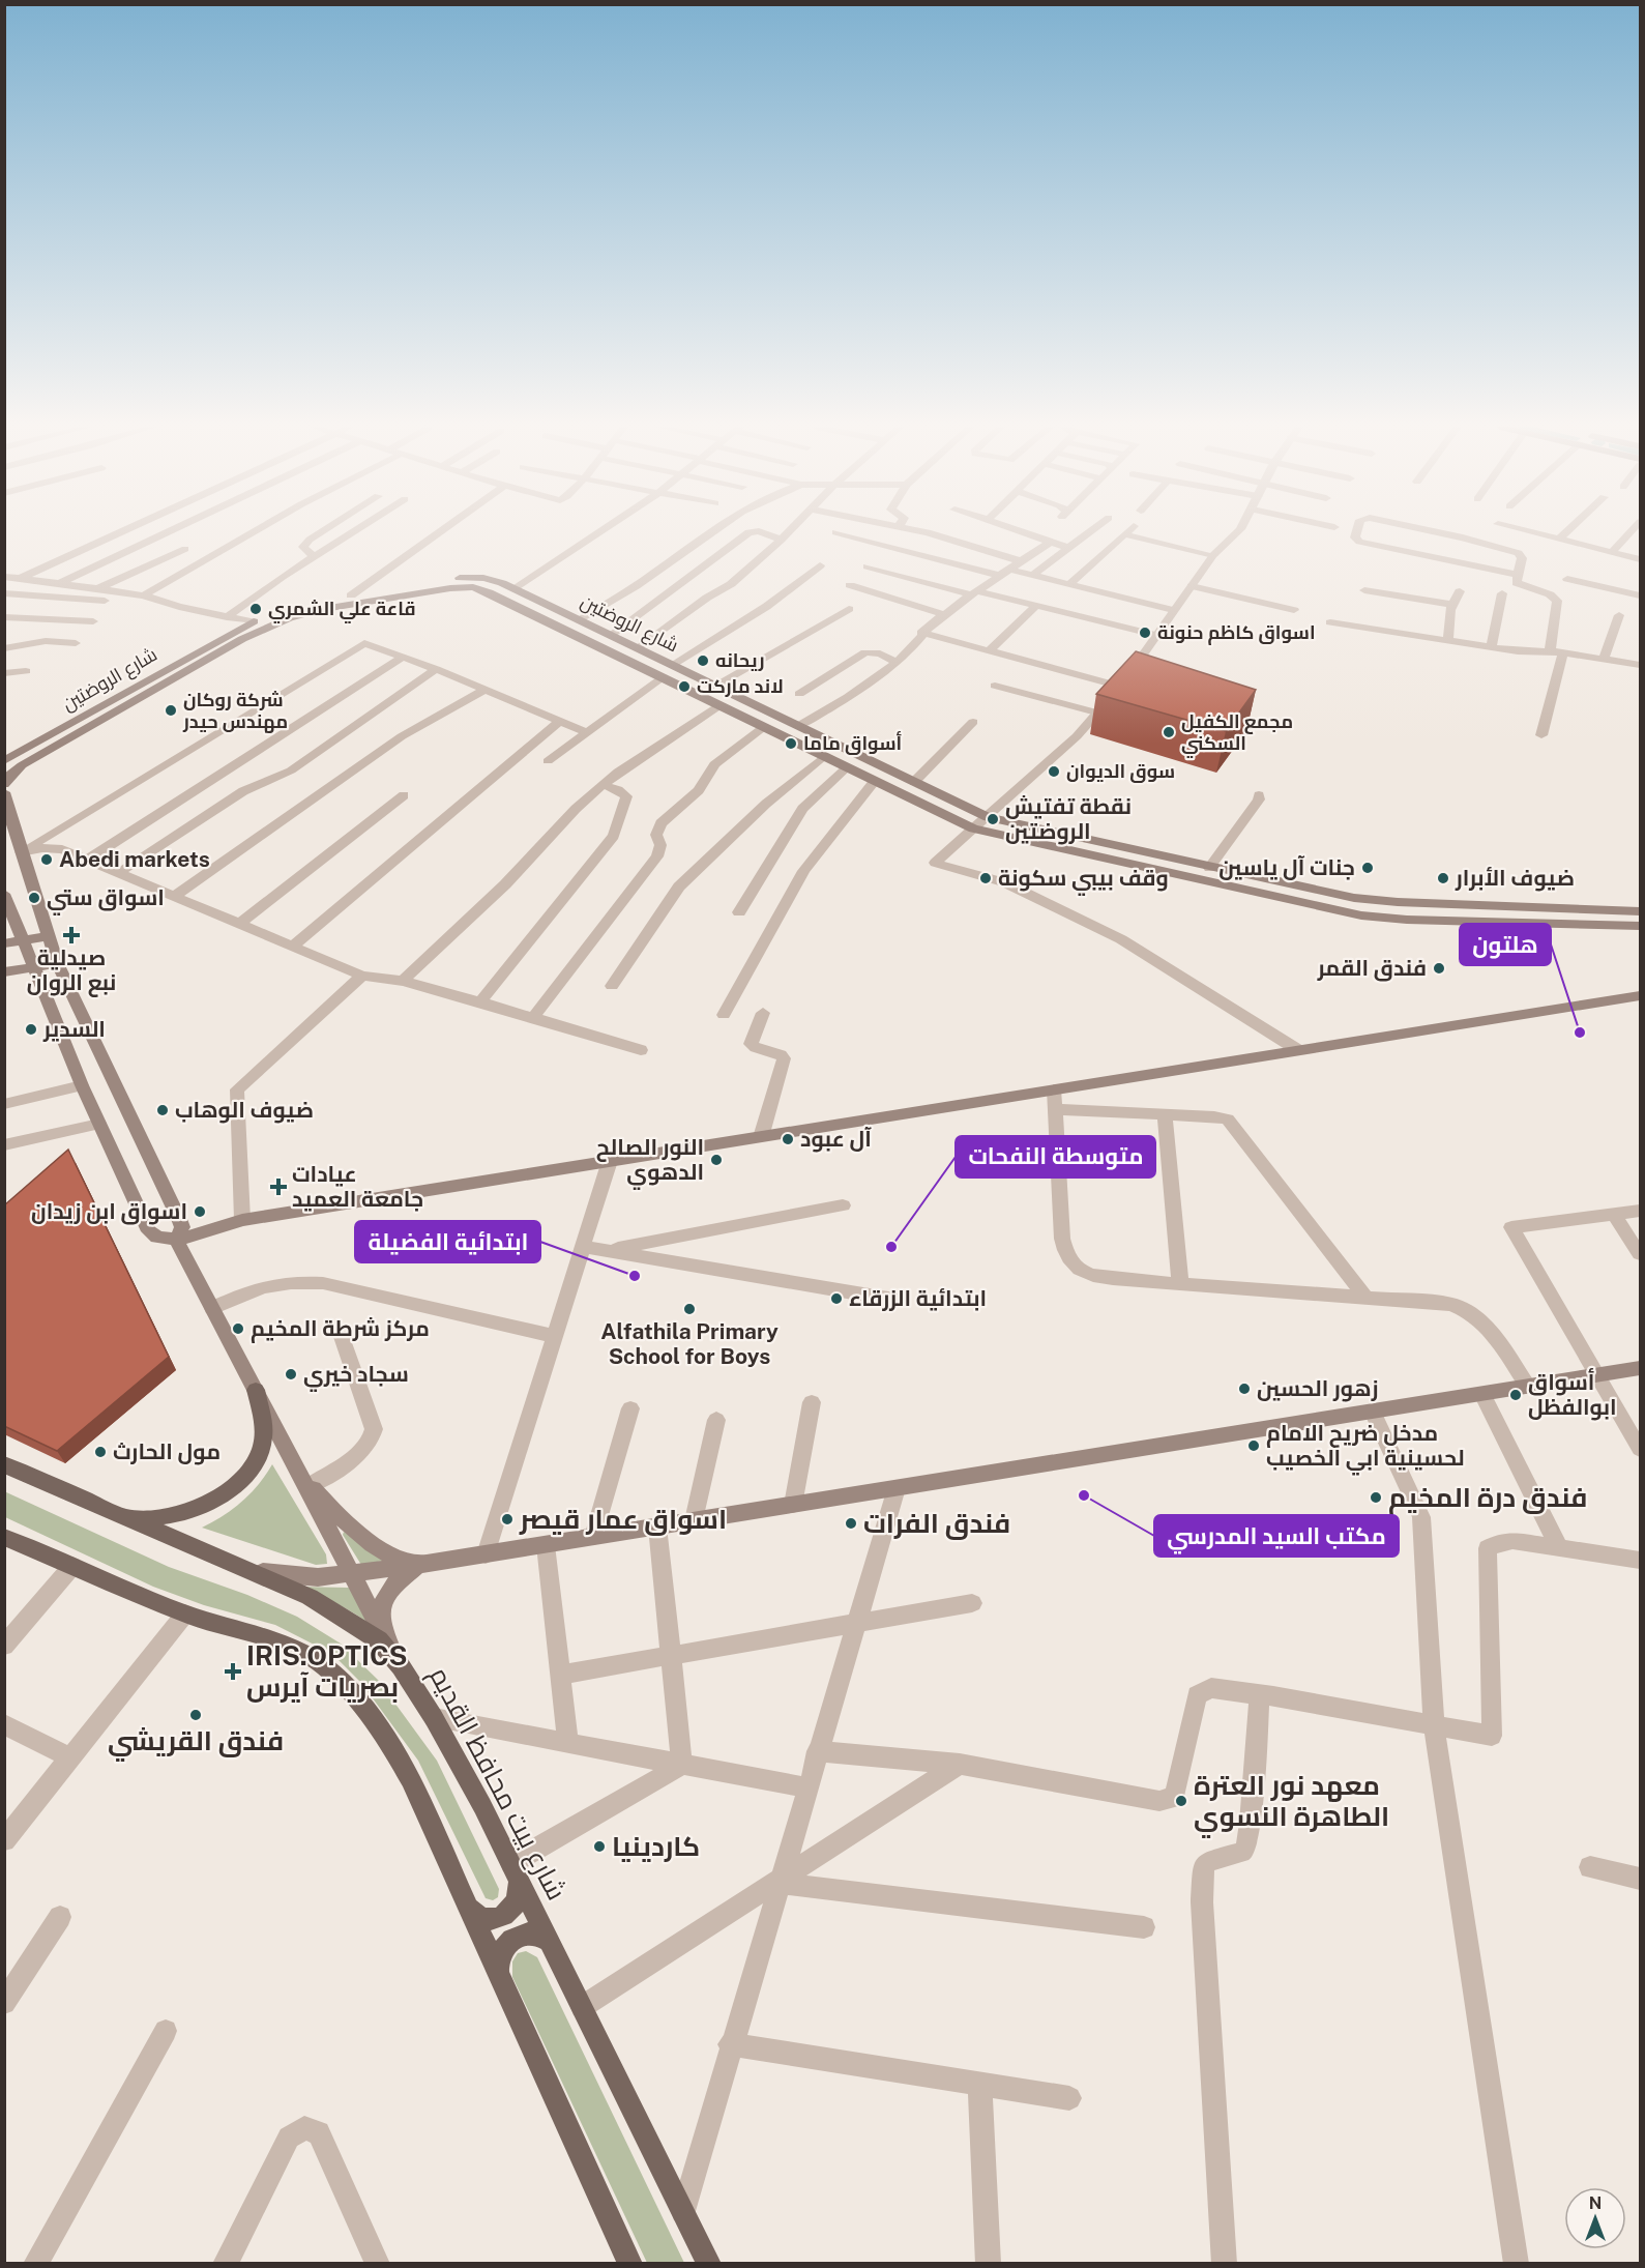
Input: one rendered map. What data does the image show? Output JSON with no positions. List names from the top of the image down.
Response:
{
  "streets": {
    "main road": ["شارع الروضتين", "شارع بيت محافظ القديم"]
  },
  "places": {
    "other": [
      "قاعة علي الشمري",
      "اسواق كاظم حنونة",
      "ريحانه",
      "لاند ماركت",
      "شركة روكان مهندس حيدر",
      "مجمع الكفيل السكني",
      "أسواق ماما",
      "سوق الديوان",
      "نقطة تفتيش الروضتين",
      "Abedi markets",
      "جنات آل ياسين",
      "وقف بيبي سكونة",
      "ضيوف الأبرار",
      "اسواق ستي",
      "فندق القمر",
      "السدير",
      "هلتون",
      "ضيوف الوهاب",
      "آل عبود",
      "النور الصالح الدهوي",
      "اسواق ابن زيدان",
      "متوسطة النفحات",
      "ابتدائية الفضيلة",
      "ابتدائية الزرقاء",
      "Alfathila Primary School for Boys",
      "مركز شرطة المخيم",
      "سجاد خيري",
      "زهور الحسين",
      "أسواق ابوالفظل",
      "مدخل ضريح الامام لحسينية ابي الخصيب",
      "مول الحارث",
      "مكتب السيد المدرسي",
      "فندق درة المخيم",
      "اسواق عمار قيصر",
      "فندق الفرات",
      "فندق القريشي",
      "معهد نور العترة الطاهرة النسوي",
      "كاردينيا"
    ],
    "health": ["صيدلية نبع الروان", "عيادات جامعة العميد", "IRIS.OPTICS بصريات آيرس"]
  },
  "north": "top"
}
